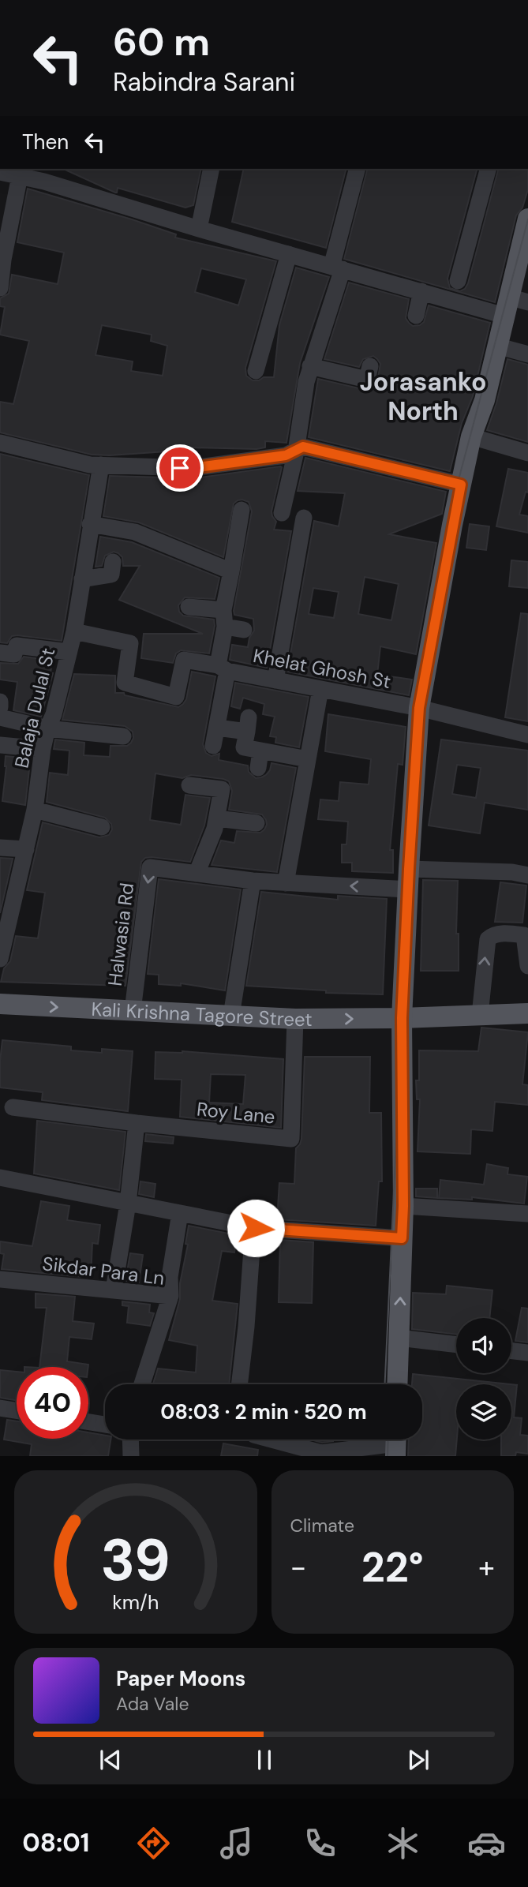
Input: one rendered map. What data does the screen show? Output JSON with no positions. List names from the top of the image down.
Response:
{
  "streets": {
    "main road": ["Kali Krishna Tagore Street"],
    "street": [
      "Khelat Ghosh St",
      "Balaja Dulal St",
      "Halwasia Rd",
      "Roy Lane",
      "Sikdar Para Ln"
    ]
  },
  "crossings": [
    ["Khelat Ghosh St", "Balaja Dulal St"],
    ["Halwasia Rd", "Kali Krishna Tagore Street"],
    ["Kali Krishna Tagore Street", "Roy Lane"]
  ],
  "one_way": ["Kali Krishna Tagore Street"],
  "districts": ["Jorasanko North"],
  "page": {
    "turn": ["60 m", "Rabindra Sarani"],
    "then": "Then",
    "limit": "40",
    "trip": "08:03 · 2 min · 520 m",
    "tile": "Climate",
    "heat": ["−", "22°", "+"],
    "song": ["Paper Moons", "Ada Vale"],
    "tabs": "08:01",
    "gauge": ["39", "km/h"]
  }
}
